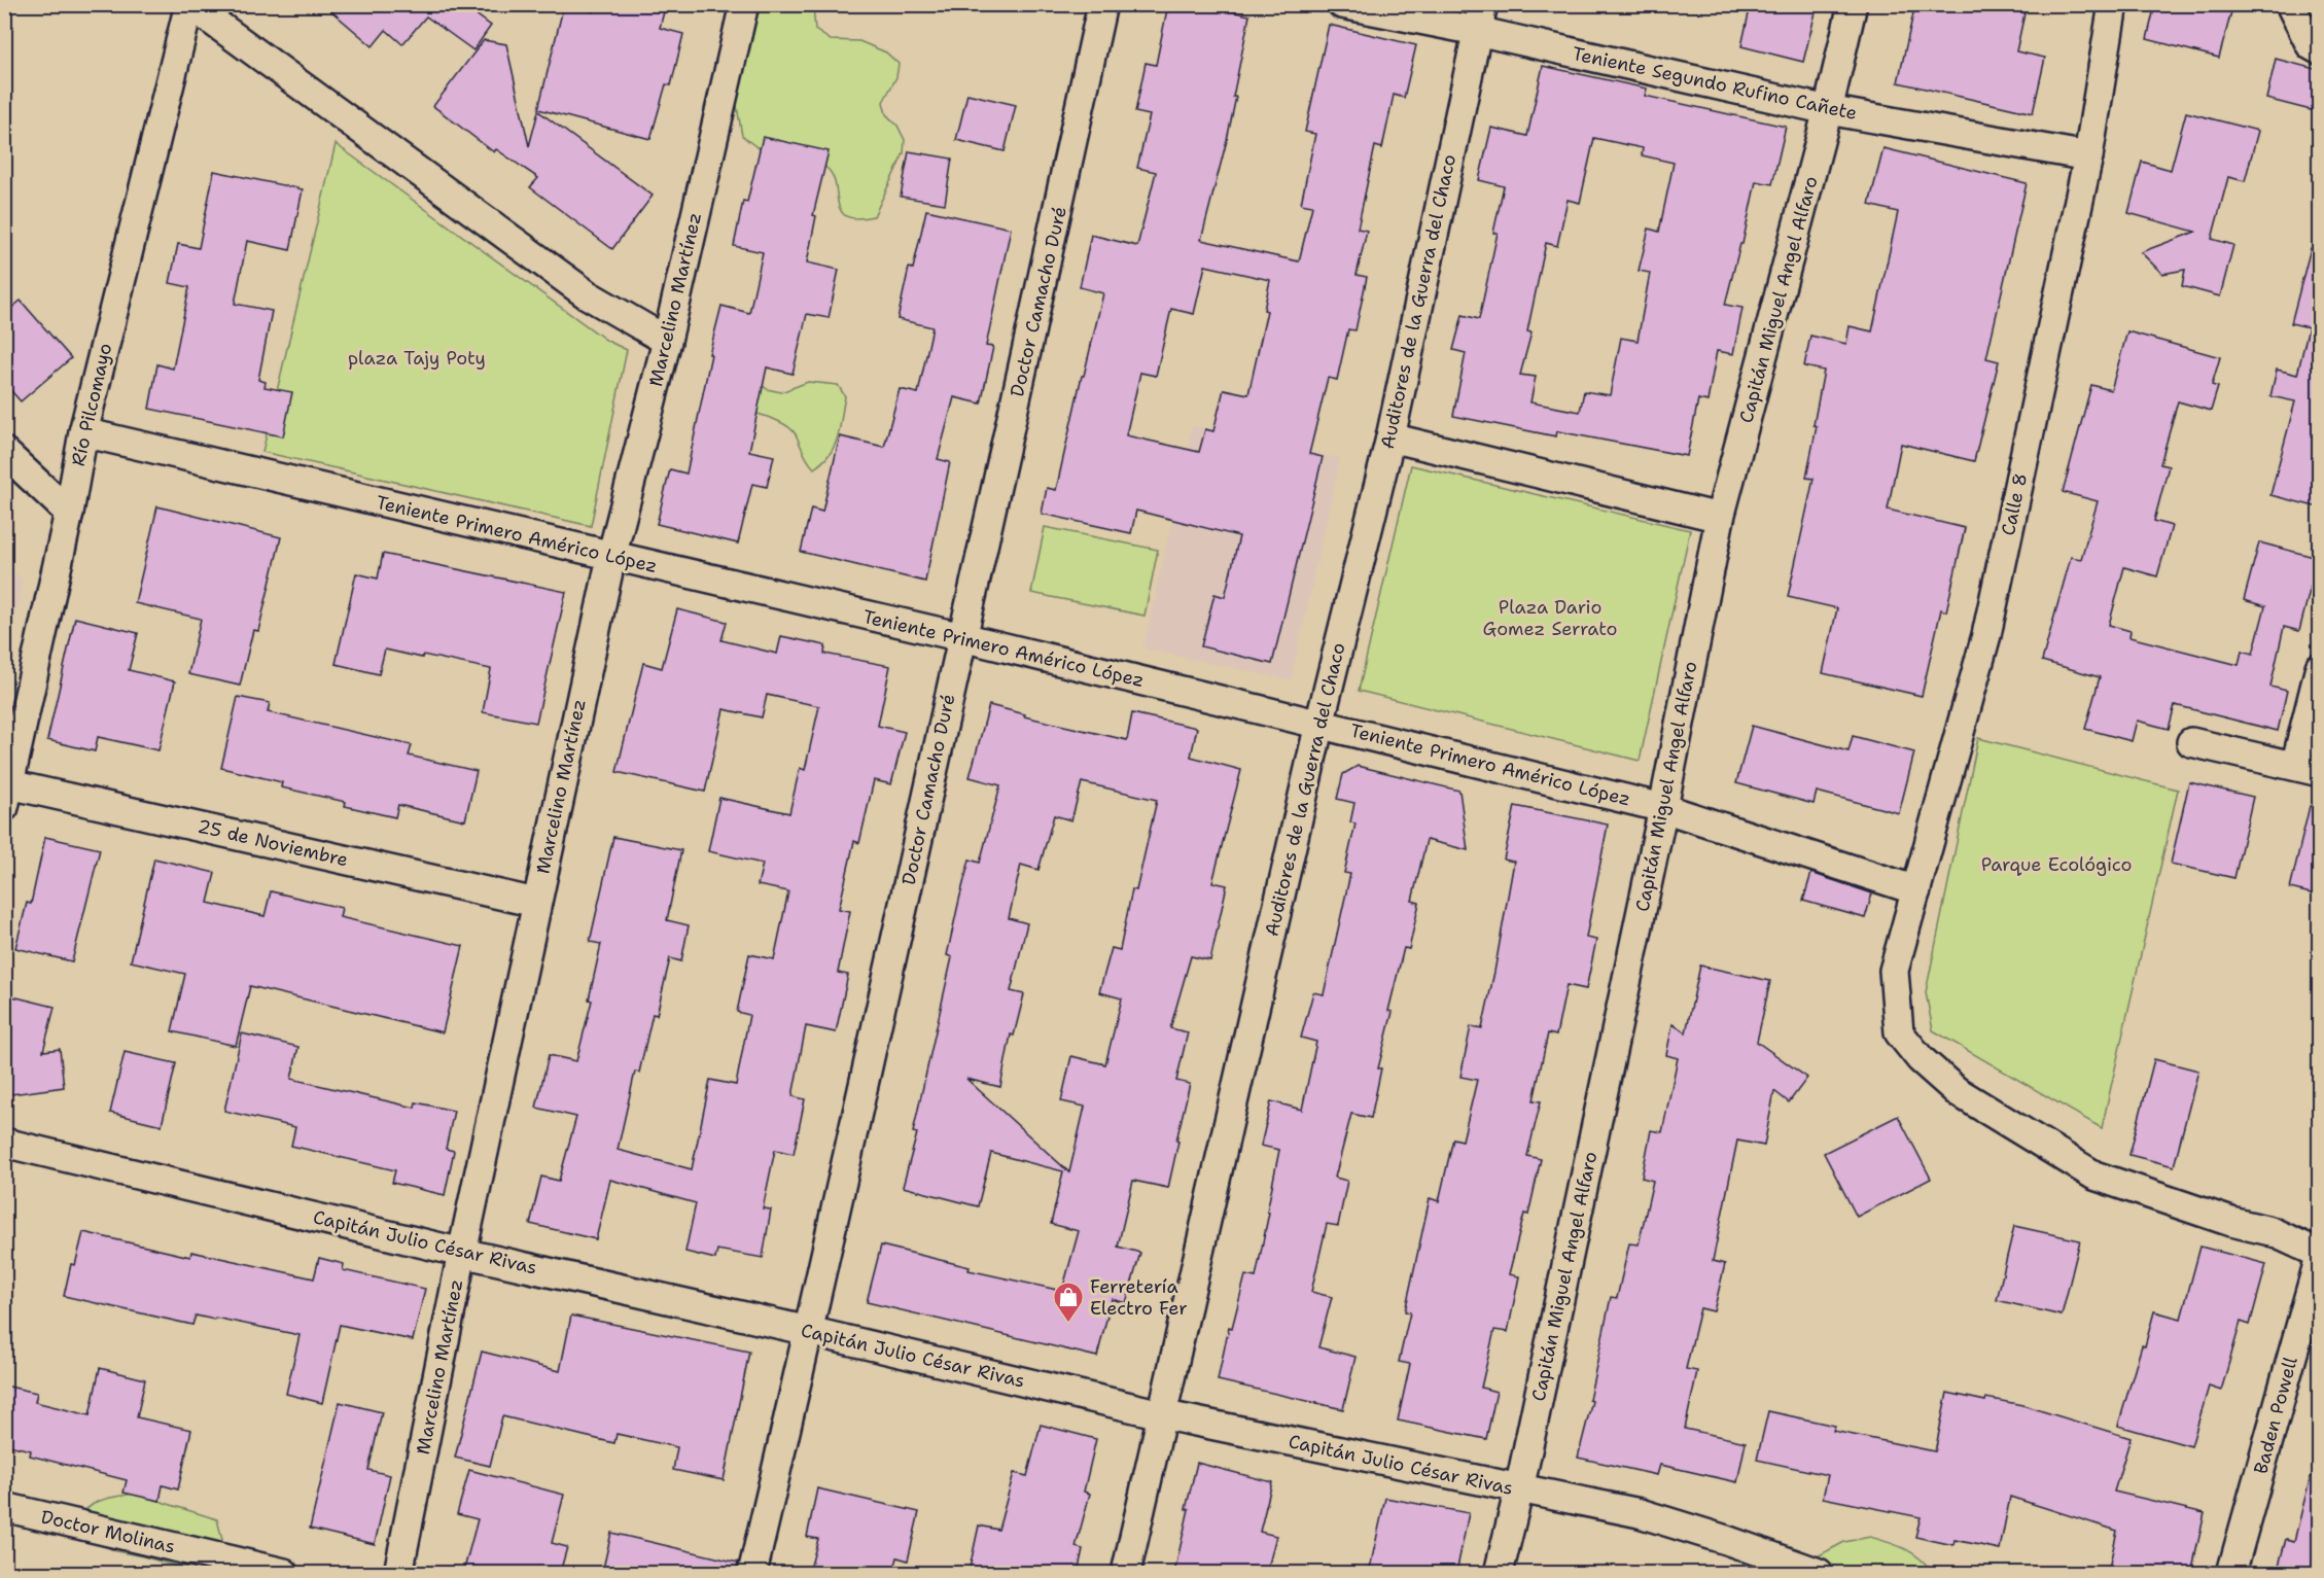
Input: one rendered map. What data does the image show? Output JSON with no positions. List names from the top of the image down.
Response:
{
  "streets": {
    "street": [
      "Teniente Segundo Rufino Cañete",
      "Marcelino Martínez",
      "Capitán Miguel Angel Alfaro",
      "Doctor Camacho Duré",
      "Auditores de la Guerra del Chaco",
      "Río Pilcomayo",
      "Calle 8",
      "Teniente Primero Américo López",
      "25 de Noviembre",
      "Capitán Julio César Rivas",
      "Baden Powell",
      "Doctor Molinas"
    ]
  },
  "crossings": [
    ["Teniente Segundo Rufino Cañete", "Capitán Miguel Angel Alfaro"],
    ["Teniente Segundo Rufino Cañete", "Auditores de la Guerra del Chaco"],
    ["Teniente Segundo Rufino Cañete", "Calle 8"],
    ["Marcelino Martínez", "Teniente Primero Américo López"],
    ["Marcelino Martínez", "25 de Noviembre"],
    ["Marcelino Martínez", "Capitán Julio César Rivas"],
    ["Capitán Miguel Angel Alfaro", "Teniente Primero Américo López"],
    ["Capitán Miguel Angel Alfaro", "Capitán Julio César Rivas"],
    ["Doctor Camacho Duré", "Teniente Primero Américo López"],
    ["Doctor Camacho Duré", "Capitán Julio César Rivas"],
    ["Auditores de la Guerra del Chaco", "Teniente Primero Américo López"],
    ["Auditores de la Guerra del Chaco", "Capitán Julio César Rivas"],
    ["Río Pilcomayo", "Teniente Primero Américo López"],
    ["Río Pilcomayo", "25 de Noviembre"],
    ["Calle 8", "Teniente Primero Américo López"],
    ["Calle 8", "Baden Powell"]
  ],
  "parks": ["plaza Tajy Poty", "Plaza Dario Gomez Serrato", "Parque Ecológico"],
  "places": {
    "shop": ["Ferretería Electro Fer"]
  }
}
